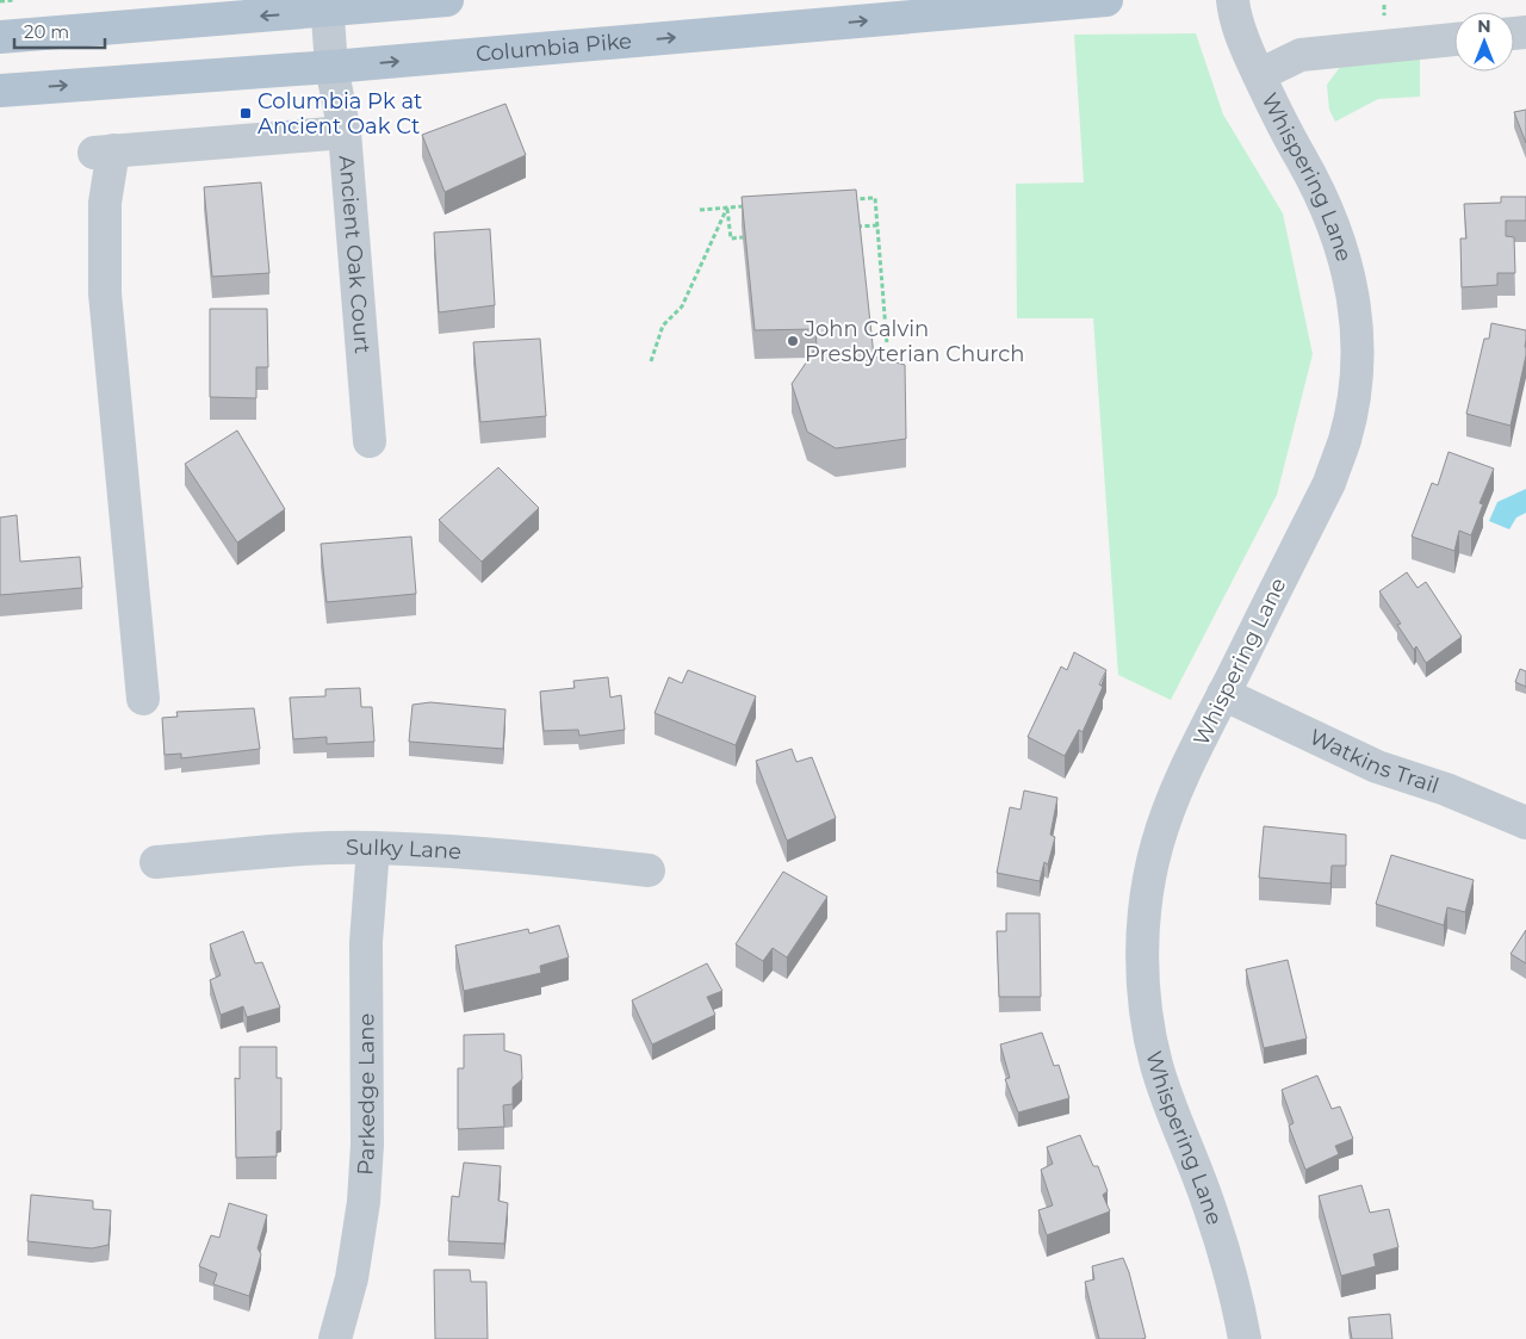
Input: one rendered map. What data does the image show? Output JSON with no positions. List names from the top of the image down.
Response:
{
  "streets": {
    "main road": ["Columbia Pike"],
    "street": [
      "Whispering Lane",
      "Ancient Oak Court",
      "Watkins Trail",
      "Sulky Lane",
      "Parkedge Lane"
    ]
  },
  "crossings": [
    ["Columbia Pike", "Ancient Oak Court"],
    ["Whispering Lane", "Watkins Trail"],
    ["Sulky Lane", "Parkedge Lane"]
  ],
  "places": {
    "transit": ["Columbia Pk at Ancient Oak Ct"],
    "other": ["John Calvin Presbyterian Church"]
  },
  "scale_bar": "20 m",
  "north": "top"
}
